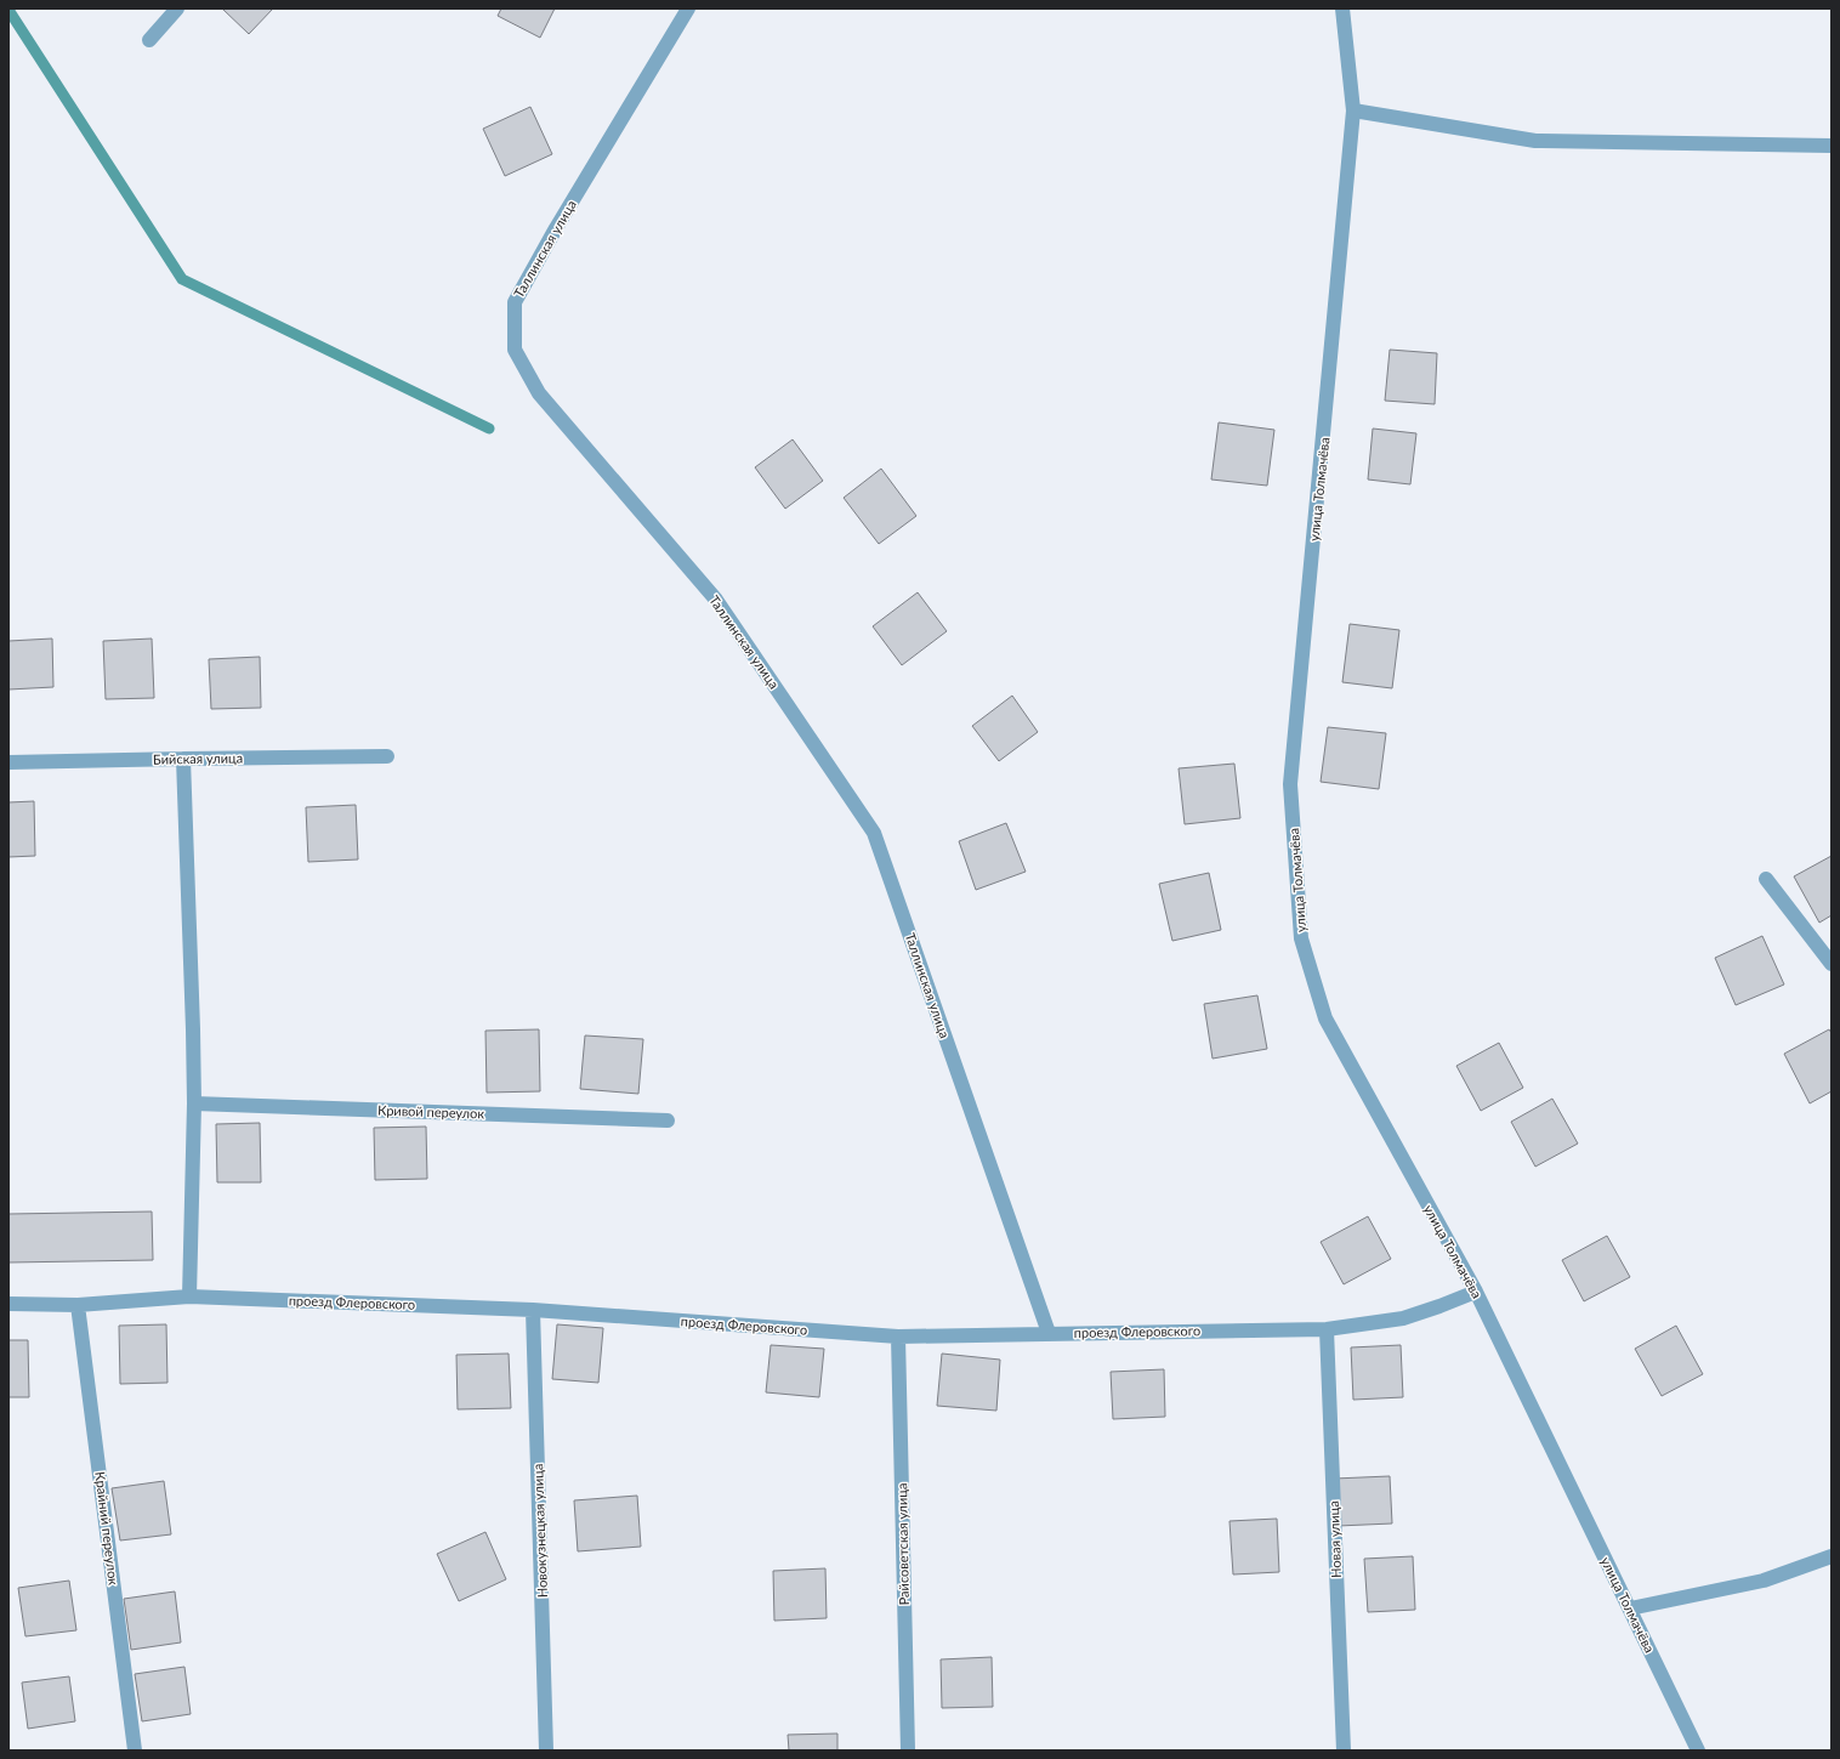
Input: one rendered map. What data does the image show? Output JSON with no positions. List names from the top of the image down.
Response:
{
  "streets": {
    "street": [
      "Таллинская улица",
      "улица Толмачёва",
      "Бийская улица",
      "Кривой переулок",
      "проезд Флеровского",
      "Крайний переулок",
      "Новокузнецкая улица",
      "Новая улица",
      "Райсоветская улица"
    ]
  },
  "crossings": [
    ["Таллинская улица", "проезд Флеровского"],
    ["улица Толмачёва", "проезд Флеровского"],
    ["проезд Флеровского", "Крайний переулок"],
    ["проезд Флеровского", "Новокузнецкая улица"],
    ["проезд Флеровского", "Новая улица"],
    ["проезд Флеровского", "Райсоветская улица"]
  ]
}
